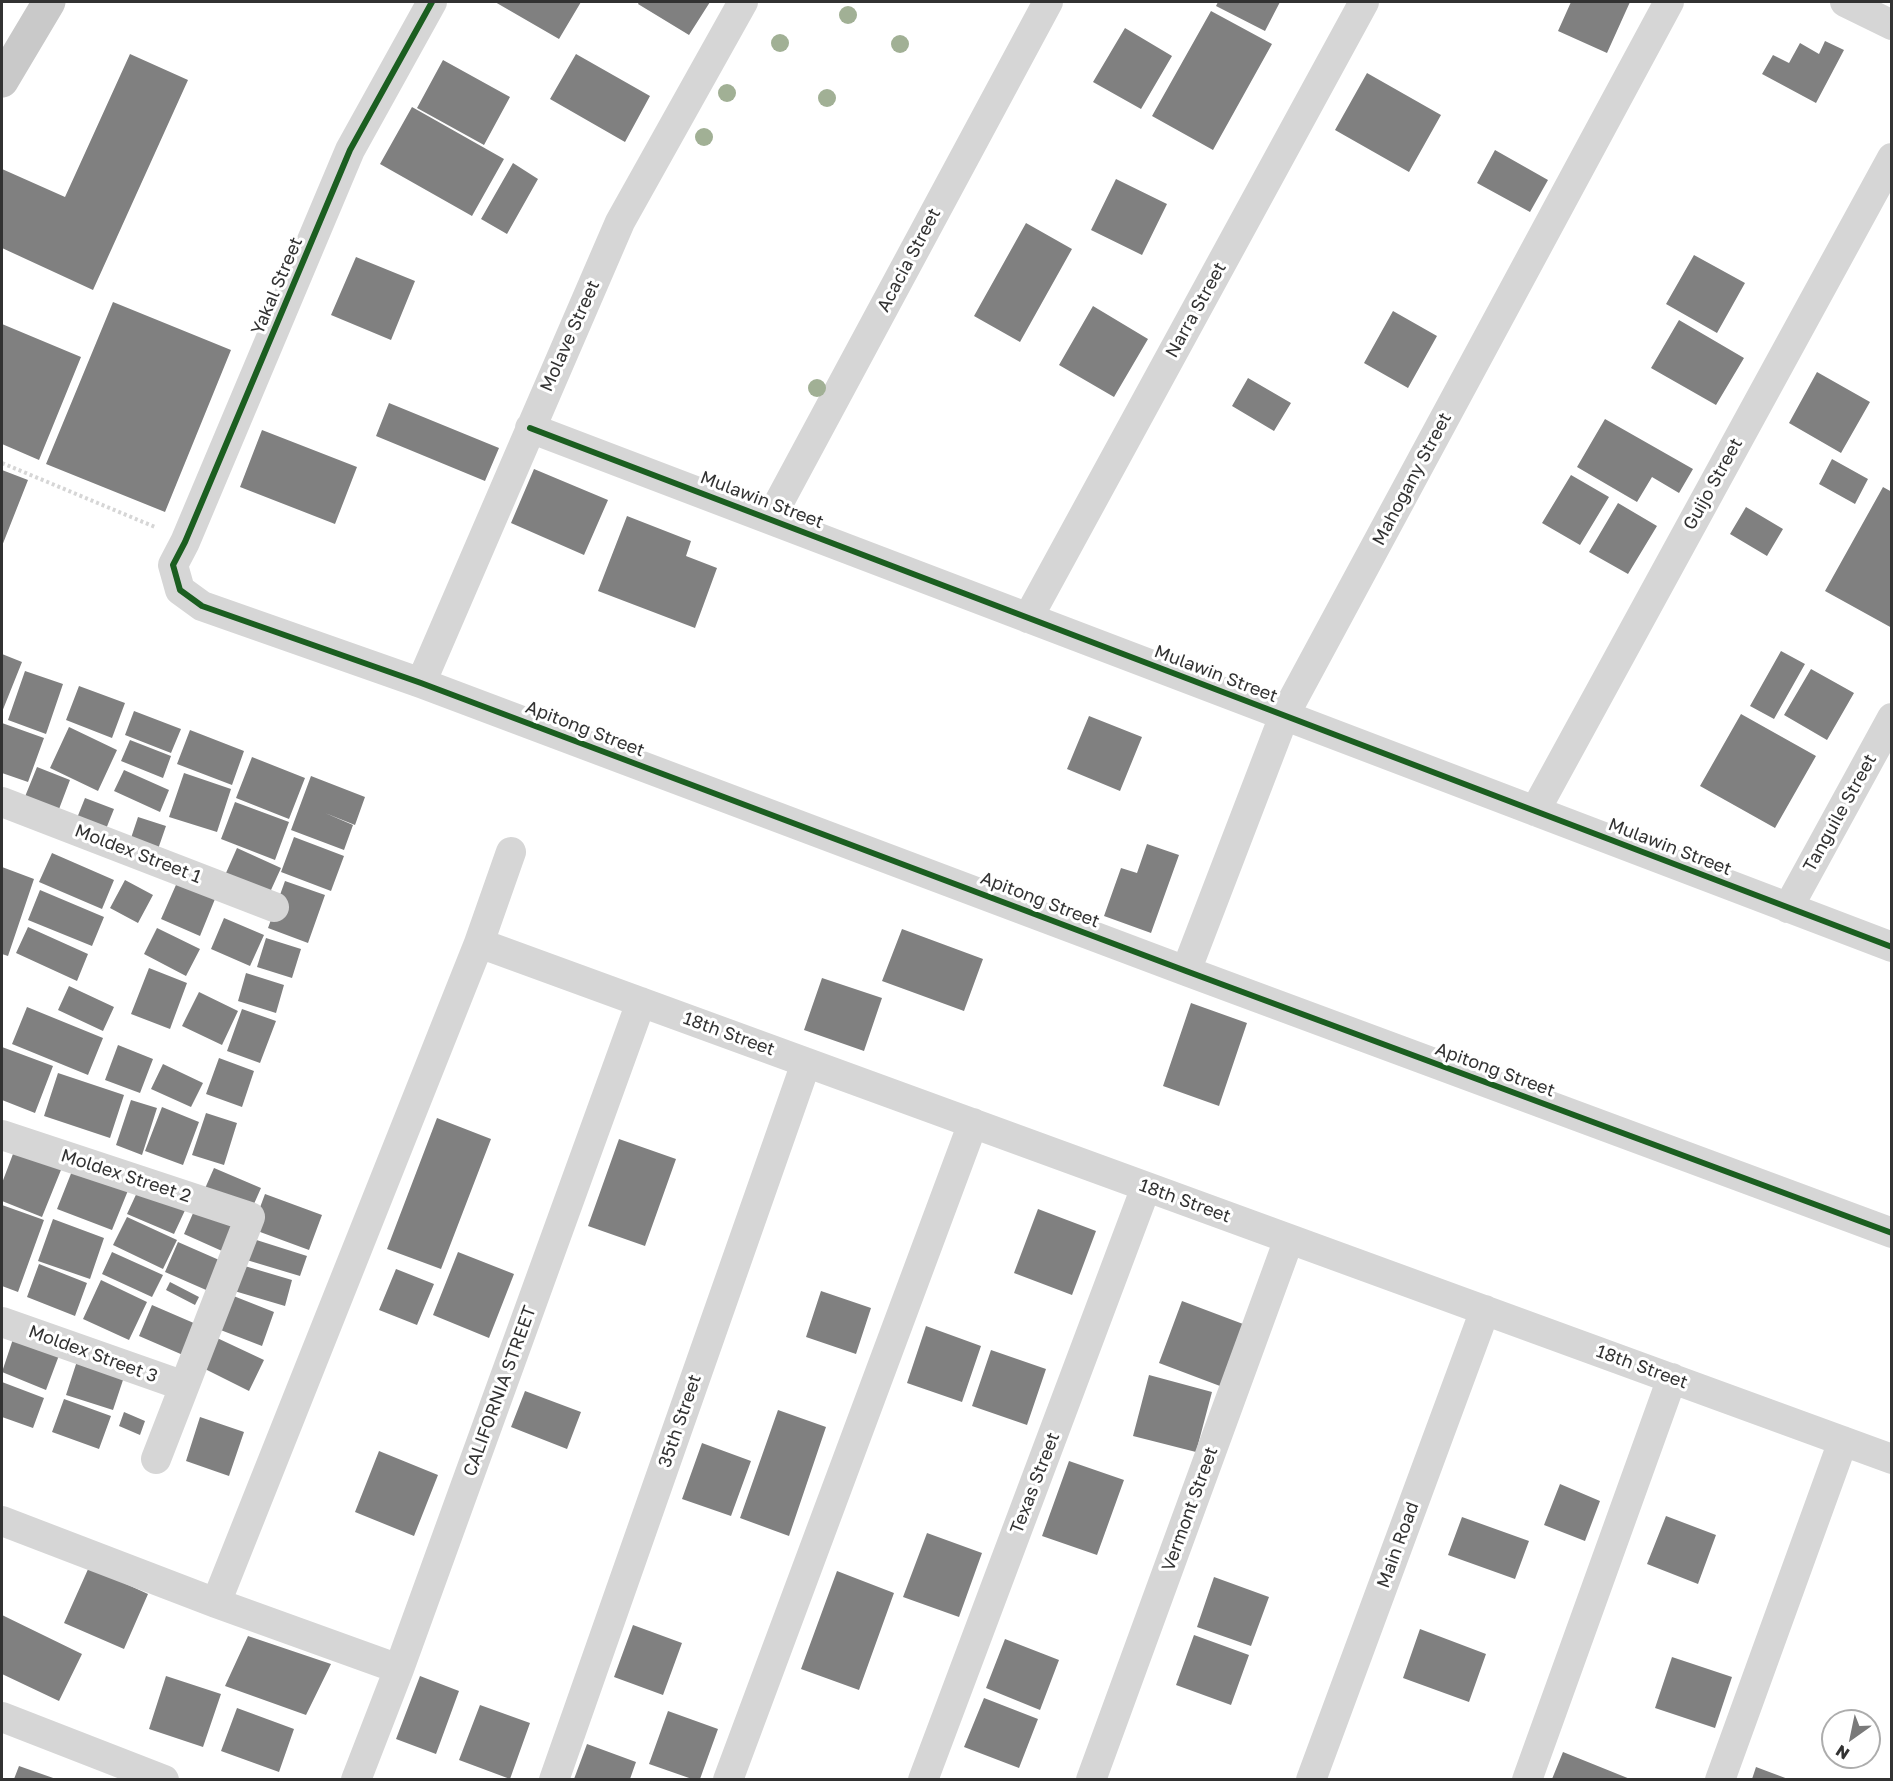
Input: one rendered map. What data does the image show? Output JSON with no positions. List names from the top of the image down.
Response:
{
  "streets": {
    "street": [
      "Acacia Street",
      "Yakal Street",
      "Narra Street",
      "Molave Street",
      "Mahogany Street",
      "Guijo Street",
      "Mulawin Street",
      "Apitong Street",
      "Tanguile Street",
      "Moldex Street 1",
      "18th Street",
      "Moldex Street 2",
      "Moldex Street 3",
      "CALIFORNIA STREET",
      "35th Street",
      "Texas Street",
      "Vermont Street",
      "Main Road"
    ]
  },
  "crossings": [
    ["Acacia Street", "Mulawin Street"],
    ["Yakal Street", "Apitong Street"],
    ["Narra Street", "Mulawin Street"],
    ["Molave Street", "Mulawin Street"],
    ["Molave Street", "Apitong Street"],
    ["Mahogany Street", "Mulawin Street"],
    ["Mahogany Street", "Apitong Street"],
    ["Guijo Street", "Mulawin Street"],
    ["Mulawin Street", "Tanguile Street"],
    ["18th Street", "CALIFORNIA STREET"],
    ["18th Street", "35th Street"],
    ["18th Street", "Texas Street"],
    ["18th Street", "Vermont Street"],
    ["18th Street", "Main Road"],
    ["Moldex Street 2", "Moldex Street 3"]
  ],
  "north": "bottom left"
}
